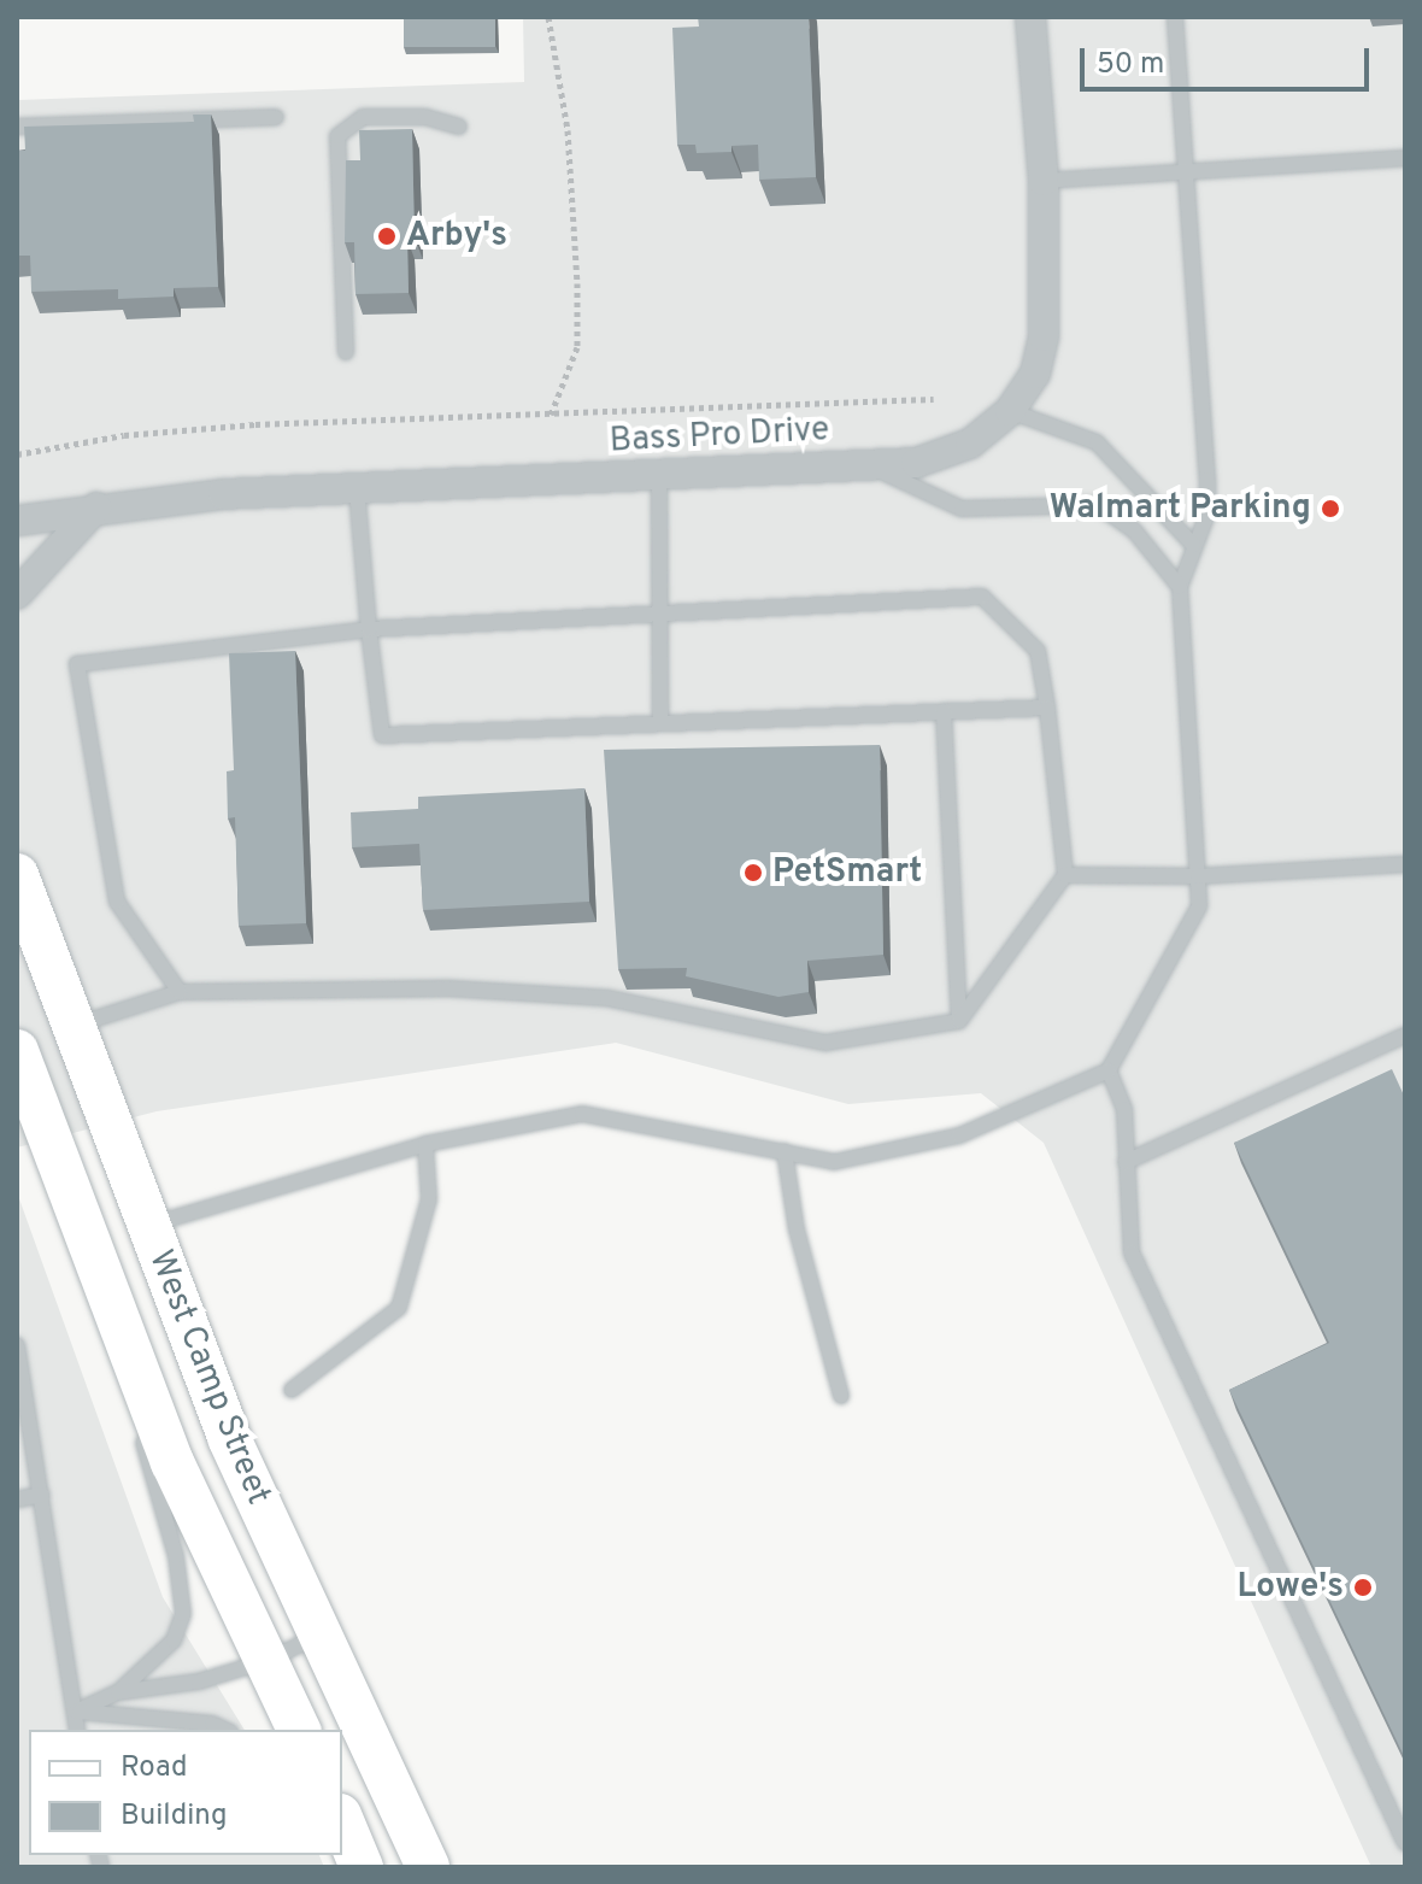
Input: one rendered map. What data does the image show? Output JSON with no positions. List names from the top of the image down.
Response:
{
  "streets": {
    "main road": ["West Camp Street"],
    "street": ["Bass Pro Drive"]
  },
  "places": [
    "Arby's",
    "Walmart Parking",
    "PetSmart",
    "Lowe's"
  ],
  "legend": ["Road", "Building"],
  "scale_bar": "50 m"
}
